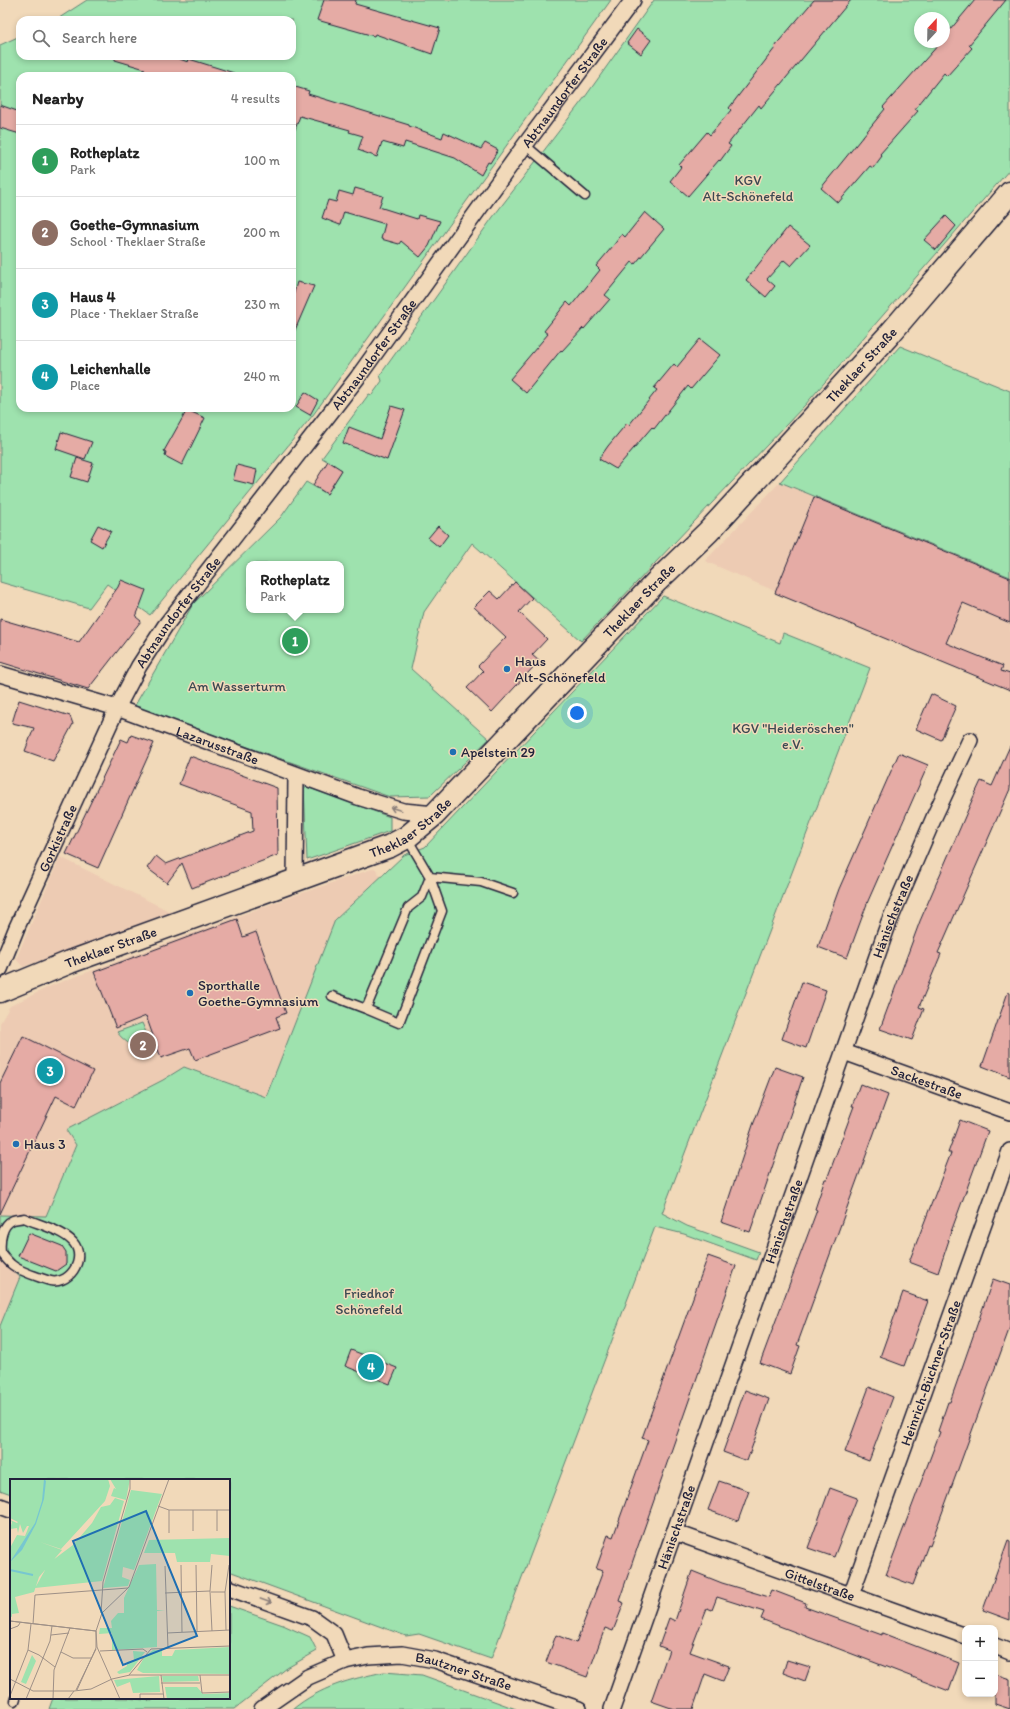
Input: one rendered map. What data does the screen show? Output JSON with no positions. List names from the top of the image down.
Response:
{
  "streets": {
    "main road": ["Theklaer Straße"],
    "street": [
      "Abtnaundorfer Straße",
      "Lazarusstraße",
      "Gorkistraße",
      "Hänischstraße",
      "Sackestraße",
      "Heinrich-Büchner-Straße",
      "Gittelstraße",
      "Bautzner Straße"
    ]
  },
  "crossings": [
    ["Abtnaundorfer Straße", "Lazarusstraße"],
    ["Abtnaundorfer Straße", "Gorkistraße"],
    ["Theklaer Straße", "Lazarusstraße"],
    ["Lazarusstraße", "Gorkistraße"],
    ["Hänischstraße", "Sackestraße"],
    ["Hänischstraße", "Gittelstraße"],
    ["Heinrich-Büchner-Straße", "Gittelstraße"]
  ],
  "parks": [
    "KGV Alt-Schönefeld",
    "Am Wasserturm",
    "KGV \"Heideröschen\" e.V.",
    "Friedhof Schönefeld"
  ],
  "places": [
    "Haus Alt-Schönefeld",
    "Apelstein 29",
    "Sporthalle Goethe-Gymnasium",
    "Haus 3"
  ],
  "north": "top",
  "page": {
    "search": "Search here",
    "heading": ["Nearby", "4 results"],
    "list": [
      {
        "mark": "1",
        "name": "Rotheplatz",
        "note": "Park",
        "value": "100 m"
      },
      {
        "mark": "2",
        "name": "Goethe-Gymnasium",
        "note": "School · Theklaer Straße",
        "value": "200 m"
      },
      {
        "mark": "3",
        "name": "Haus 4",
        "note": "Place · Theklaer Straße",
        "value": "230 m"
      },
      {
        "mark": "4",
        "name": "Leichenhalle",
        "note": "Place",
        "value": "240 m"
      }
    ],
    "popup": ["Rotheplatz", "Park"],
    "pins": [
      "1",
      "2",
      "3",
      "4"
    ],
    "map_buttons": ["+", "−"]
  }
}
